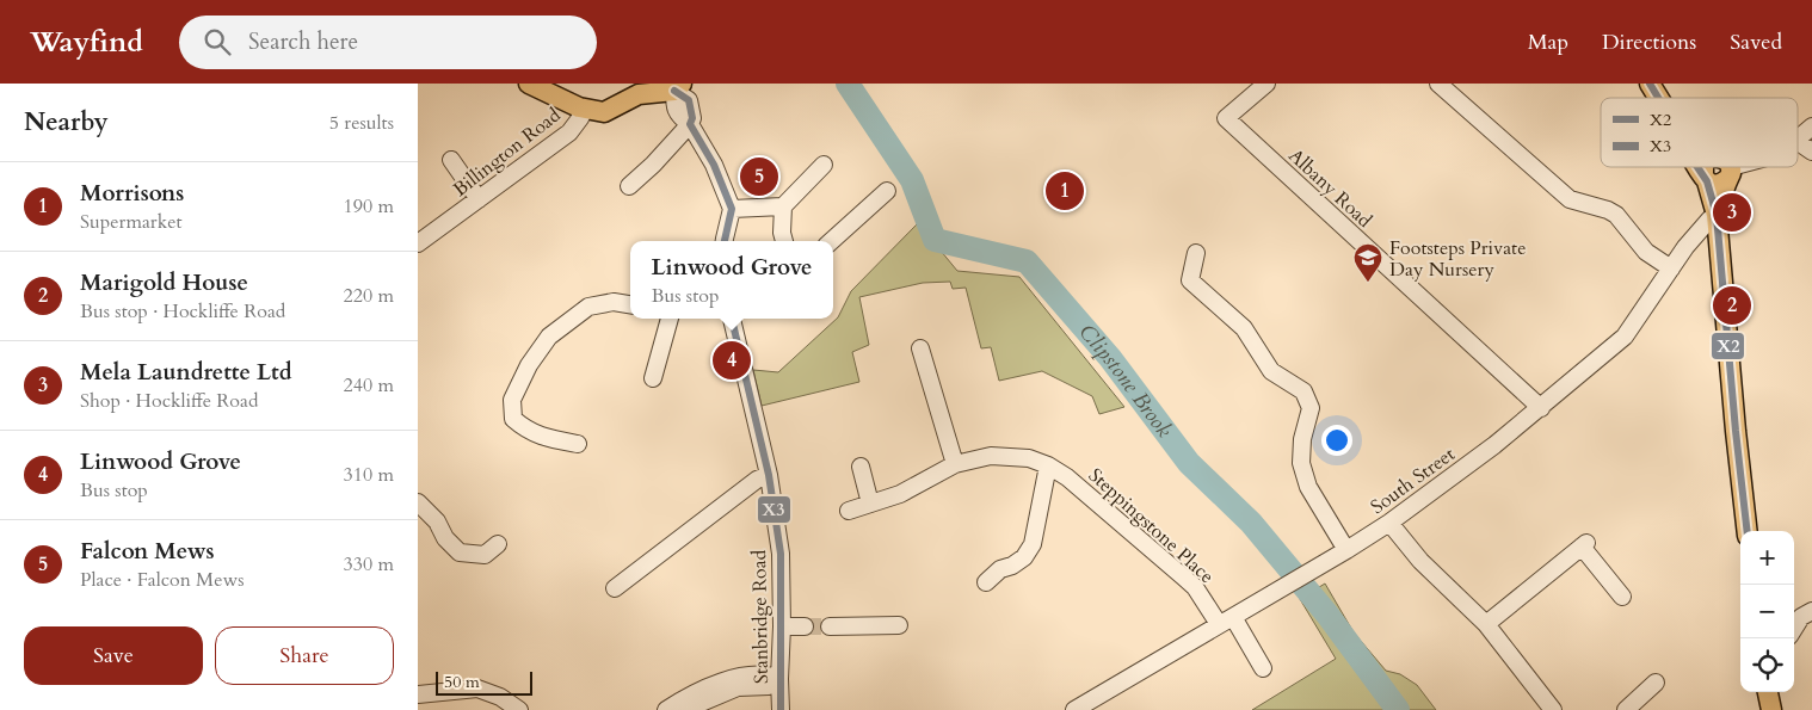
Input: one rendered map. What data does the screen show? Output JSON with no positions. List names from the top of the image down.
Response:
{
  "streets": {
    "street": [
      "Billington Road",
      "Albany Road",
      "South Street",
      "Steppingstone Place",
      "Stanbridge Road"
    ]
  },
  "crossings": [
    ["Albany Road", "South Street"],
    ["South Street", "Steppingstone Place"]
  ],
  "water": ["Clipstone Brook"],
  "places": {
    "school or university": ["Footsteps Private Day Nursery"]
  },
  "lines": ["transit line X2", "transit line X3"],
  "legend": ["X2", "X3"],
  "scale_bar": "50 m",
  "page": {
    "header": "Wayfind",
    "search": "Search here",
    "nav": ["Map", "Directions", "Saved"],
    "heading": ["Nearby", "5 results"],
    "pins": [
      "5",
      "1",
      "3",
      "2",
      "4"
    ],
    "list": [
      {
        "mark": "1",
        "name": "Morrisons",
        "note": "Supermarket",
        "value": "190 m"
      },
      {
        "mark": "2",
        "name": "Marigold House",
        "note": "Bus stop · Hockliffe Road",
        "value": "220 m"
      },
      {
        "mark": "3",
        "name": "Mela Laundrette Ltd",
        "note": "Shop · Hockliffe Road",
        "value": "240 m"
      },
      {
        "mark": "4",
        "name": "Linwood Grove",
        "note": "Bus stop",
        "value": "310 m"
      },
      {
        "mark": "5",
        "name": "Falcon Mews",
        "note": "Place · Falcon Mews",
        "value": "330 m"
      }
    ],
    "popup": ["Linwood Grove", "Bus stop"],
    "map_buttons": ["+", "−"],
    "buttons": ["Save", "Share"],
    "scale": "50 m"
  }
}
